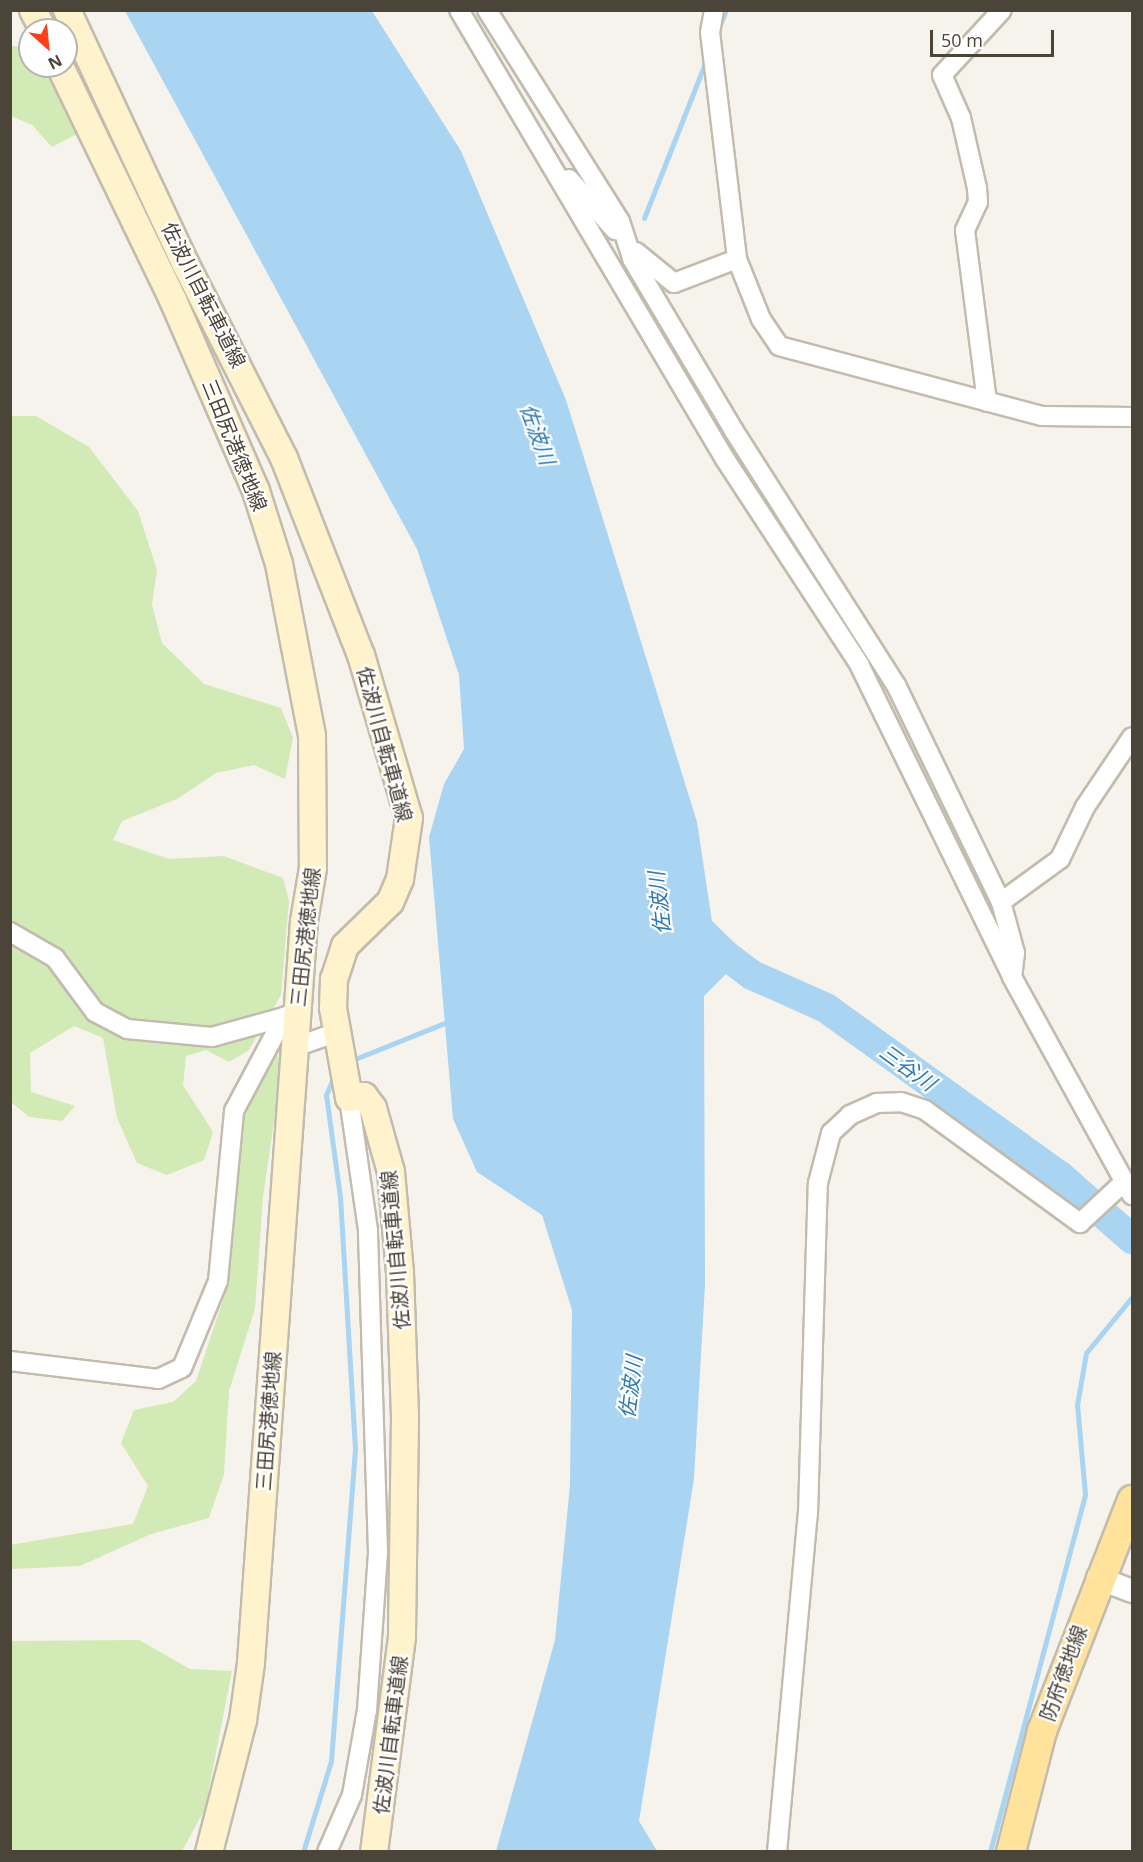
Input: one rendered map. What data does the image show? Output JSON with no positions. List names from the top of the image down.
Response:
{
  "streets": {
    "main road": ["佐波川自転車道線", "三田尻港徳地線", "防府徳地線"]
  },
  "water": ["佐波川", "三谷川"],
  "scale_bar": "50 m",
  "north": "bottom right"
}
